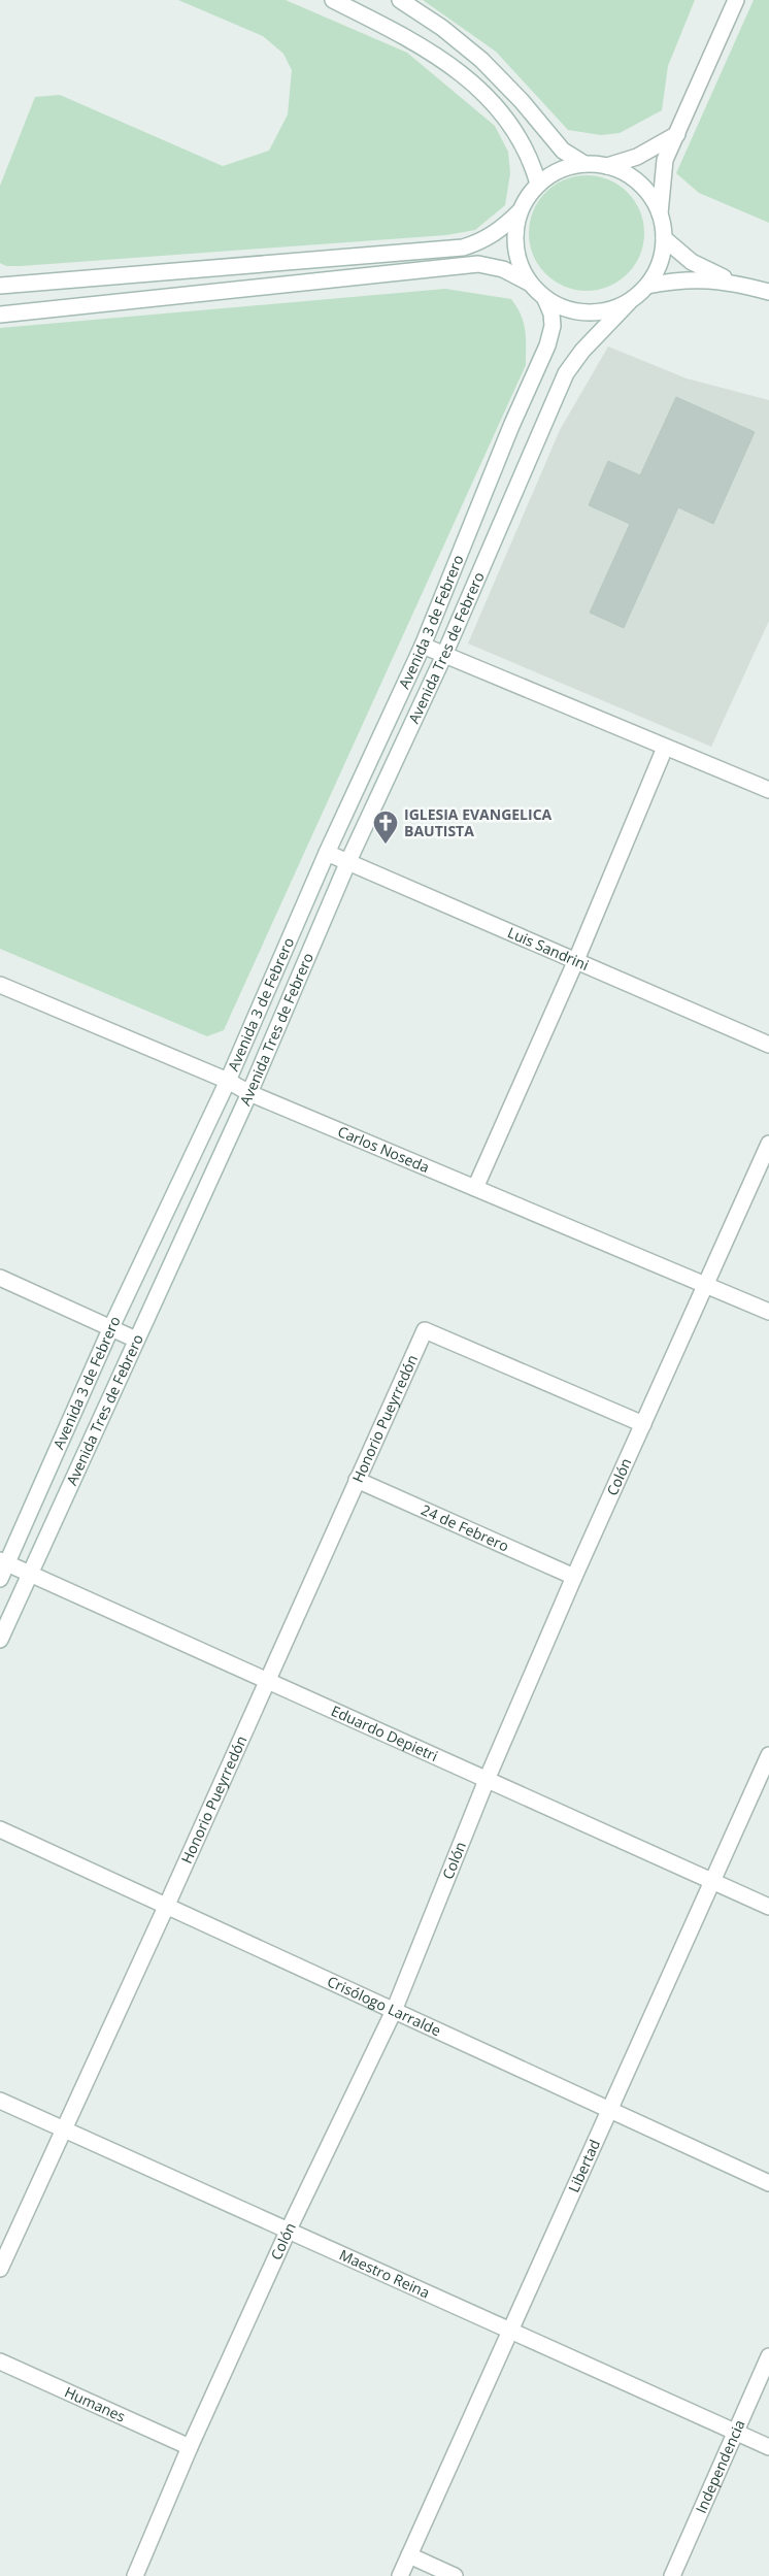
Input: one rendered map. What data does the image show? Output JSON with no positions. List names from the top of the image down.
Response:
{
  "streets": {
    "street": [
      "Avenida 3 de Febrero",
      "Avenida Tres de Febrero",
      "Luis Sandrini",
      "Carlos Noseda",
      "Honorio Pueyrredón",
      "Colón",
      "24 de Febrero",
      "Eduardo Depietri",
      "Crisólogo Larralde",
      "Libertad",
      "Maestro Reina",
      "Humanes",
      "Independencia"
    ]
  },
  "crossings": [
    ["Avenida 3 de Febrero", "Avenida Tres de Febrero"],
    ["Avenida 3 de Febrero", "Luis Sandrini"],
    ["Avenida 3 de Febrero", "Carlos Noseda"],
    ["Avenida 3 de Febrero", "Eduardo Depietri"],
    ["Avenida Tres de Febrero", "Luis Sandrini"],
    ["Avenida Tres de Febrero", "Carlos Noseda"],
    ["Avenida Tres de Febrero", "Eduardo Depietri"],
    ["Carlos Noseda", "Colón"],
    ["Honorio Pueyrredón", "Colón"],
    ["Honorio Pueyrredón", "24 de Febrero"],
    ["Honorio Pueyrredón", "Eduardo Depietri"],
    ["Honorio Pueyrredón", "Crisólogo Larralde"],
    ["Honorio Pueyrredón", "Maestro Reina"],
    ["Colón", "24 de Febrero"],
    ["Colón", "Eduardo Depietri"],
    ["Colón", "Crisólogo Larralde"],
    ["Colón", "Maestro Reina"],
    ["Colón", "Humanes"],
    ["Eduardo Depietri", "Libertad"],
    ["Crisólogo Larralde", "Libertad"],
    ["Libertad", "Maestro Reina"],
    ["Maestro Reina", "Independencia"]
  ],
  "places": {
    "church": ["IGLESIA EVANGELICA BAUTISTA"]
  }
}
